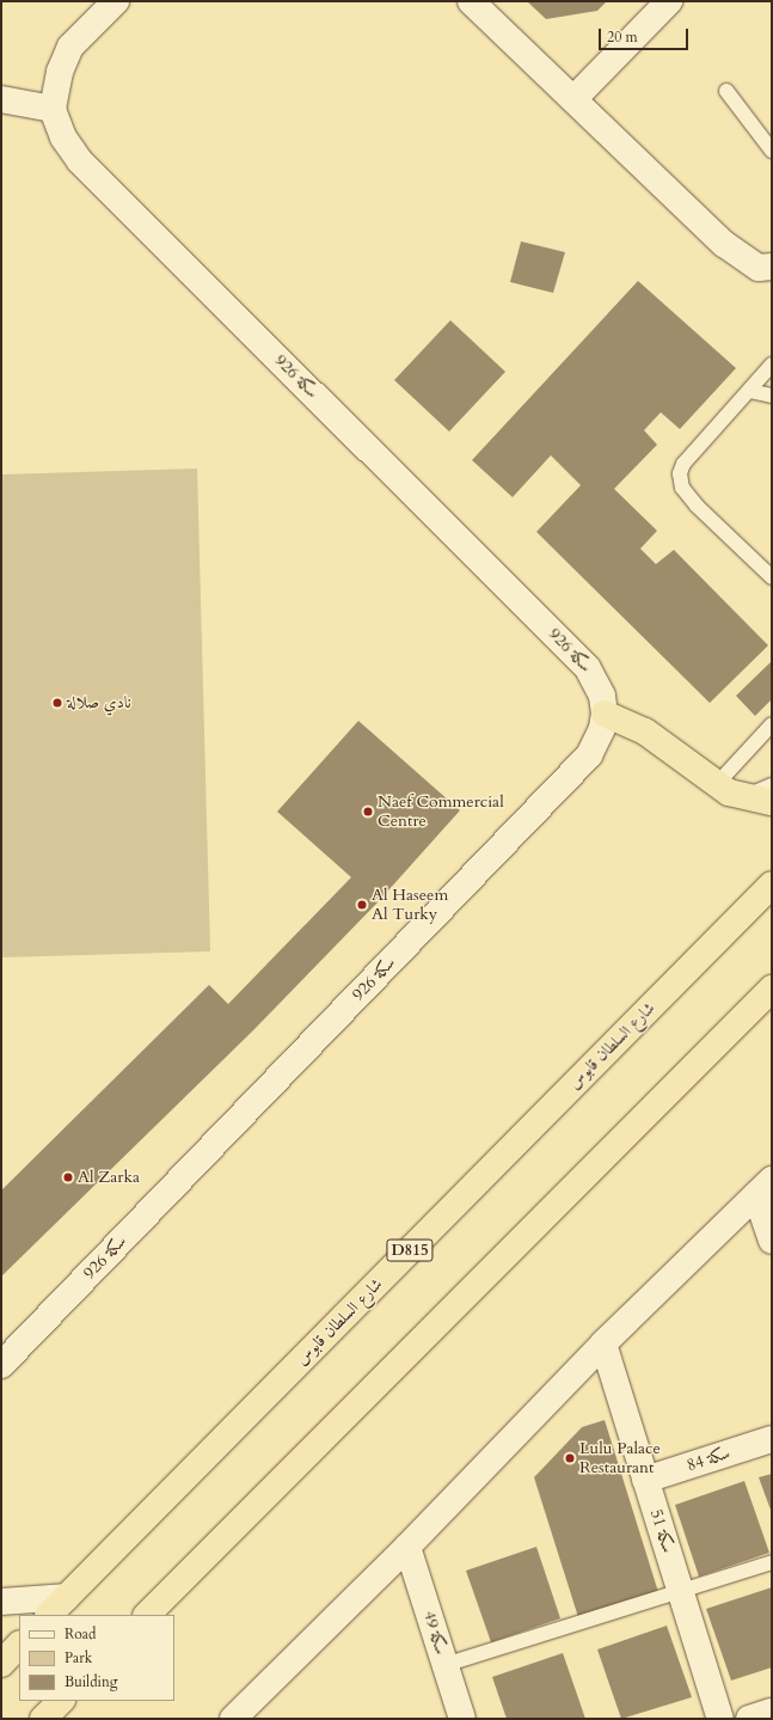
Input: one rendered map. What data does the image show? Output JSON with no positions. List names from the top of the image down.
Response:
{
  "streets": {
    "highway": ["شارع السلطان قابوس", "D815"],
    "street": [
      "سكة 926",
      "سكة 84",
      "سكة 51",
      "سكة 49"
    ]
  },
  "crossings": [
    ["سكة 84", "سكة 51"]
  ],
  "places": [
    "نادي صلالة",
    "Naef Commercial Centre",
    "Al Haseem Al Turky",
    "Al Zarka",
    "Lulu Palace Restaurant"
  ],
  "legend": ["Road", "Park", "Building"],
  "scale_bar": "20 m"
}
